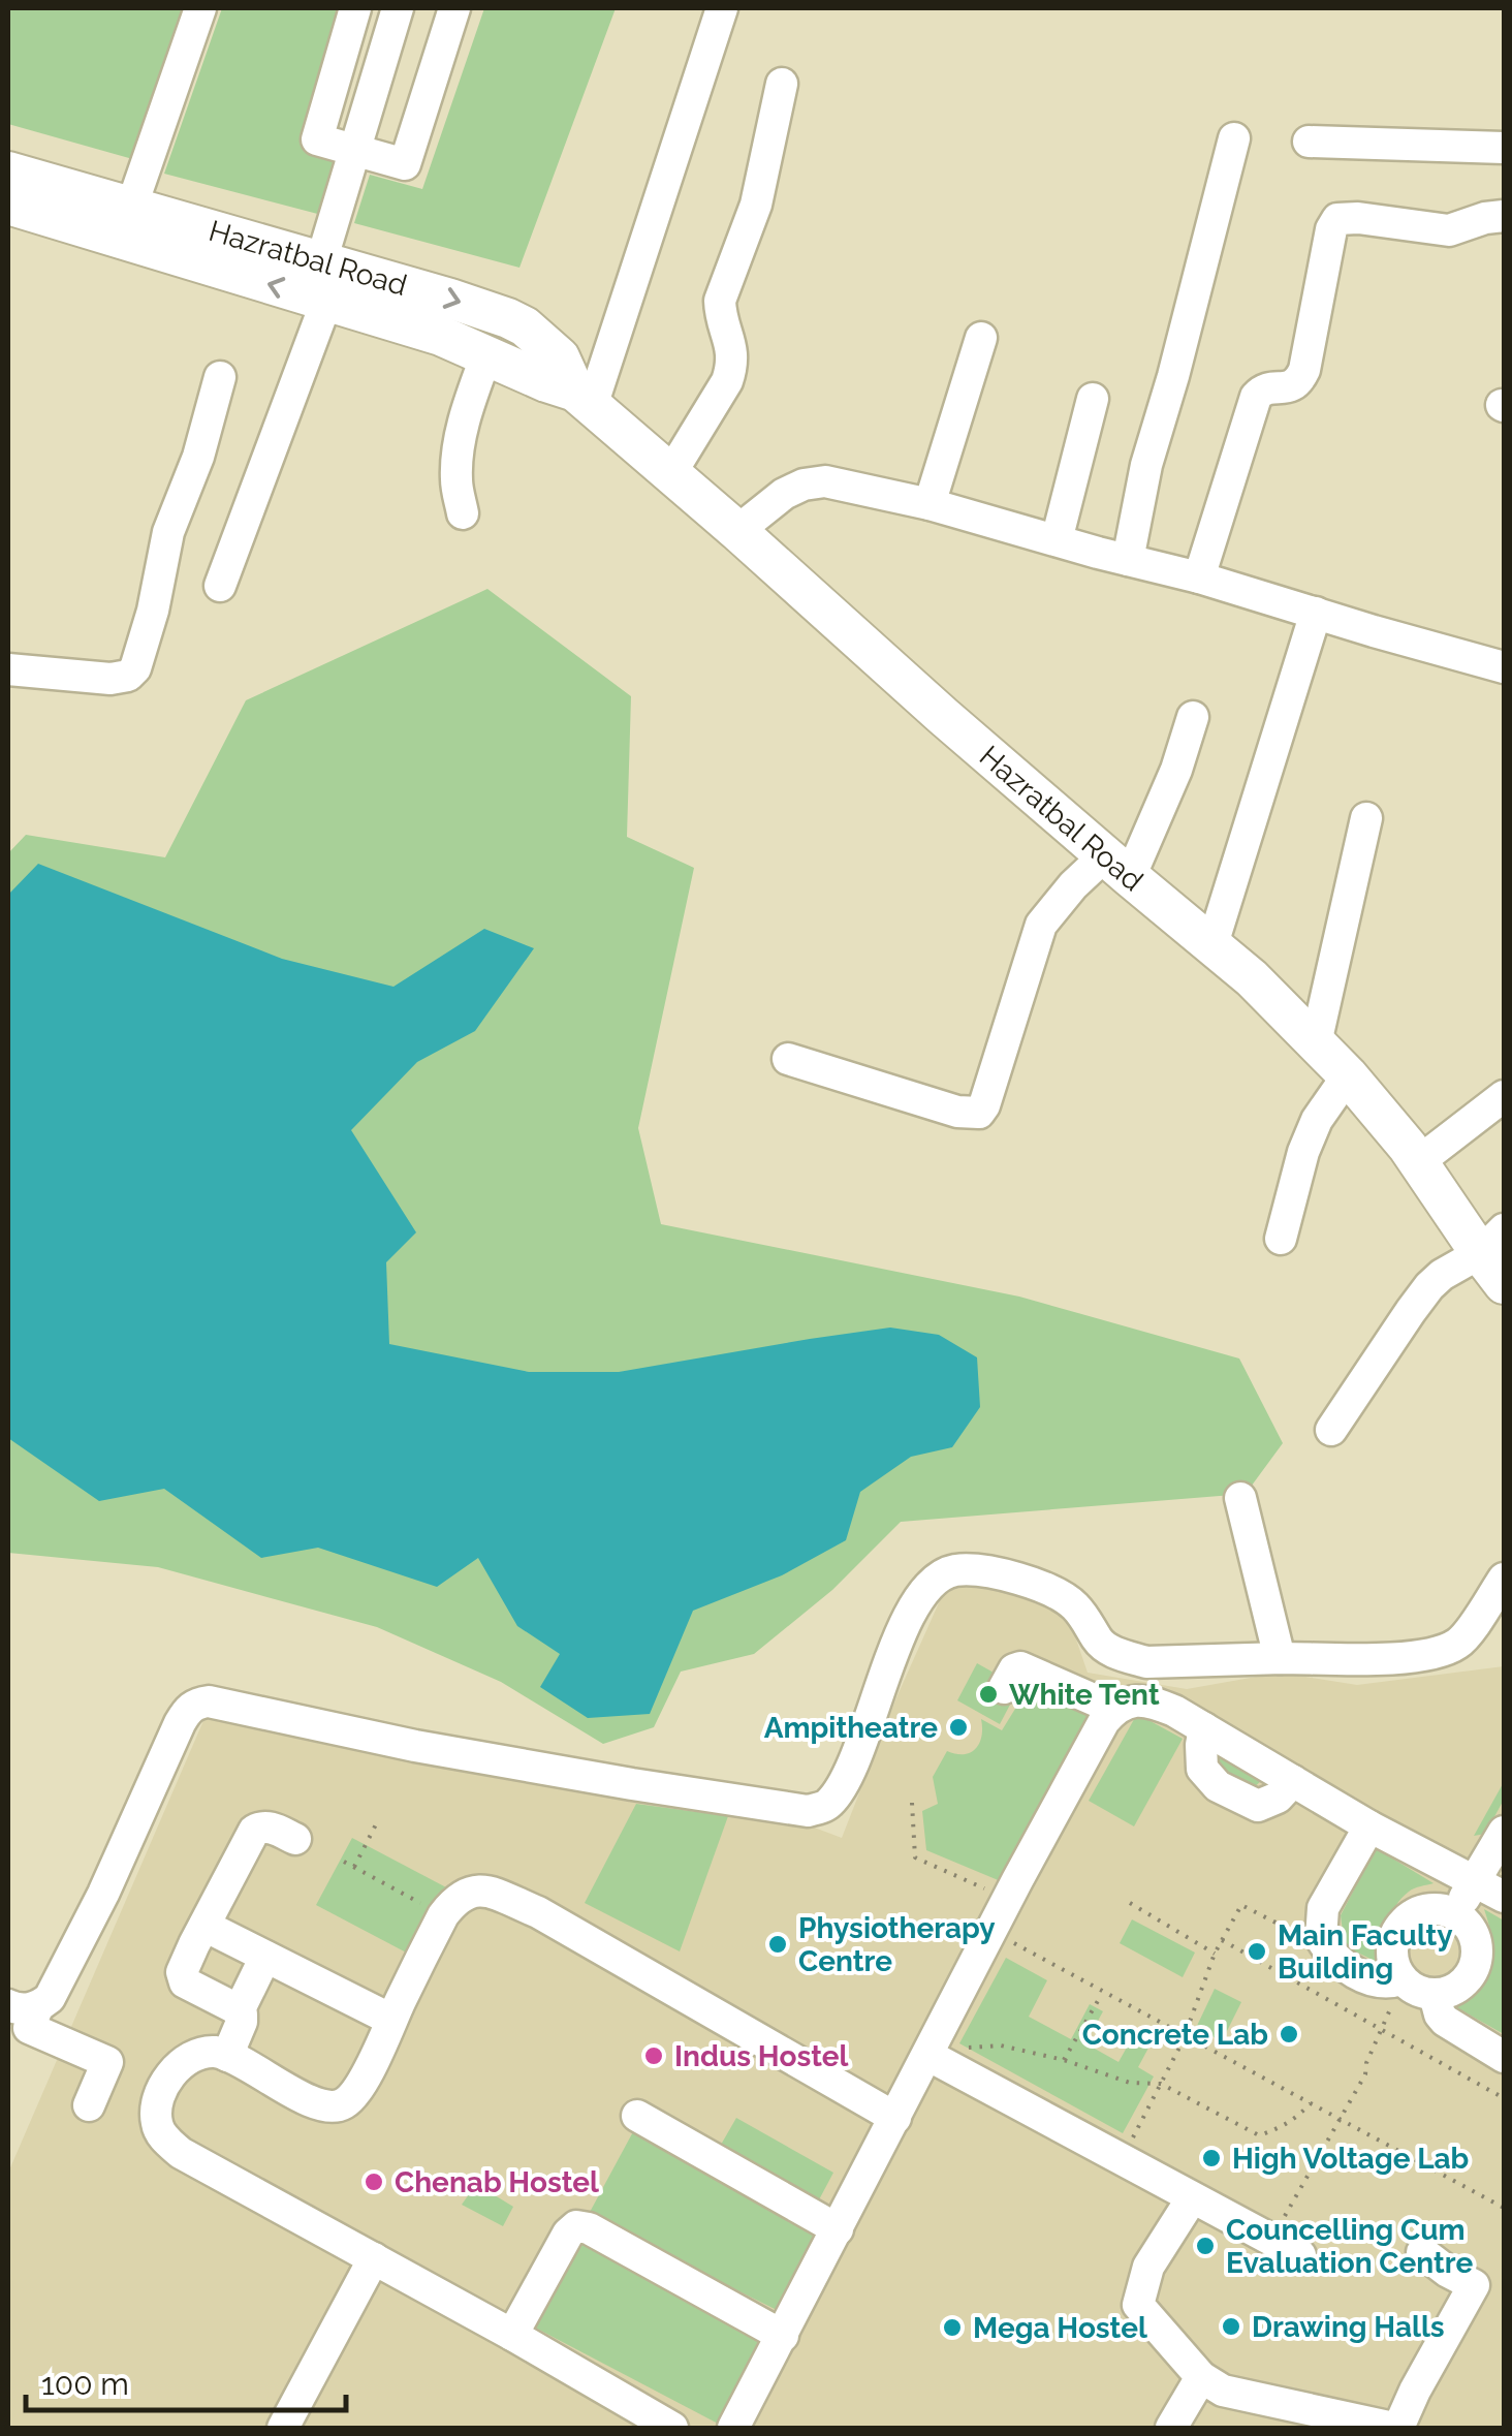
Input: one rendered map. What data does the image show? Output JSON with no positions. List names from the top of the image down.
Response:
{
  "streets": {
    "main road": ["Hazratbal Road"]
  },
  "places": [
    "White Tent",
    "Ampitheatre",
    "Physiotherapy Centre",
    "Main Faculty Building",
    "Concrete Lab",
    "Indus Hostel",
    "High Voltage Lab",
    "Chenab Hostel",
    "Councelling Cum Evaluation Centre",
    "Drawing Halls",
    "Mega Hostel"
  ],
  "scale_bar": "100 m"
}
